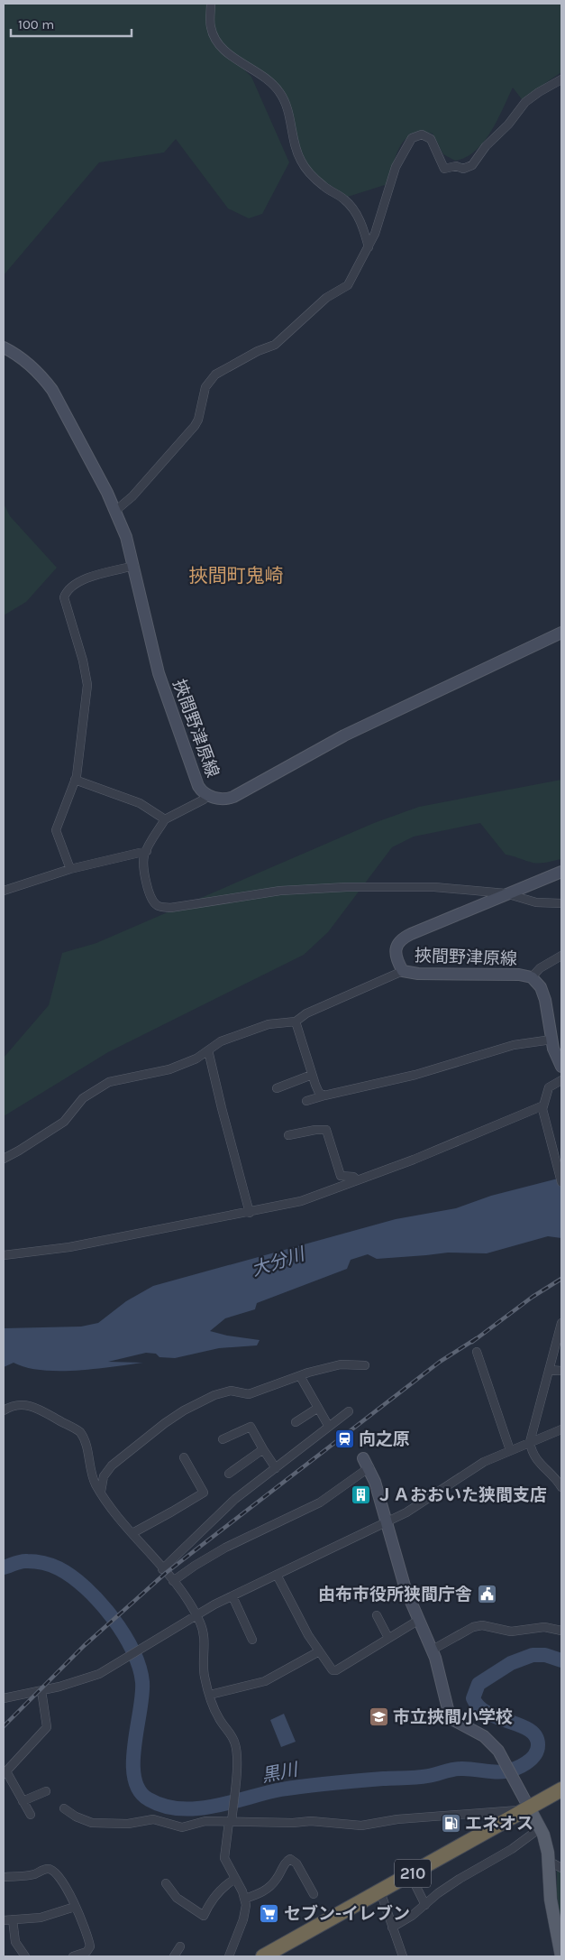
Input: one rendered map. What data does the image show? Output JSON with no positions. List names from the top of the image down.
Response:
{
  "streets": {
    "highway": ["210"],
    "main road": ["挾間野津原線"]
  },
  "districts": ["挾間町鬼崎"],
  "water": ["大分川", "黒川"],
  "places": {
    "station": ["向之原"],
    "building": ["ＪＡおおいた狭間支店"],
    "public building": ["由布市役所狭間庁舎"],
    "school or university": ["市立挾間小学校"],
    "fuel station": ["エネオス"],
    "supermarket": ["セブン-イレブン"]
  },
  "scale_bar": "100 m"
}
